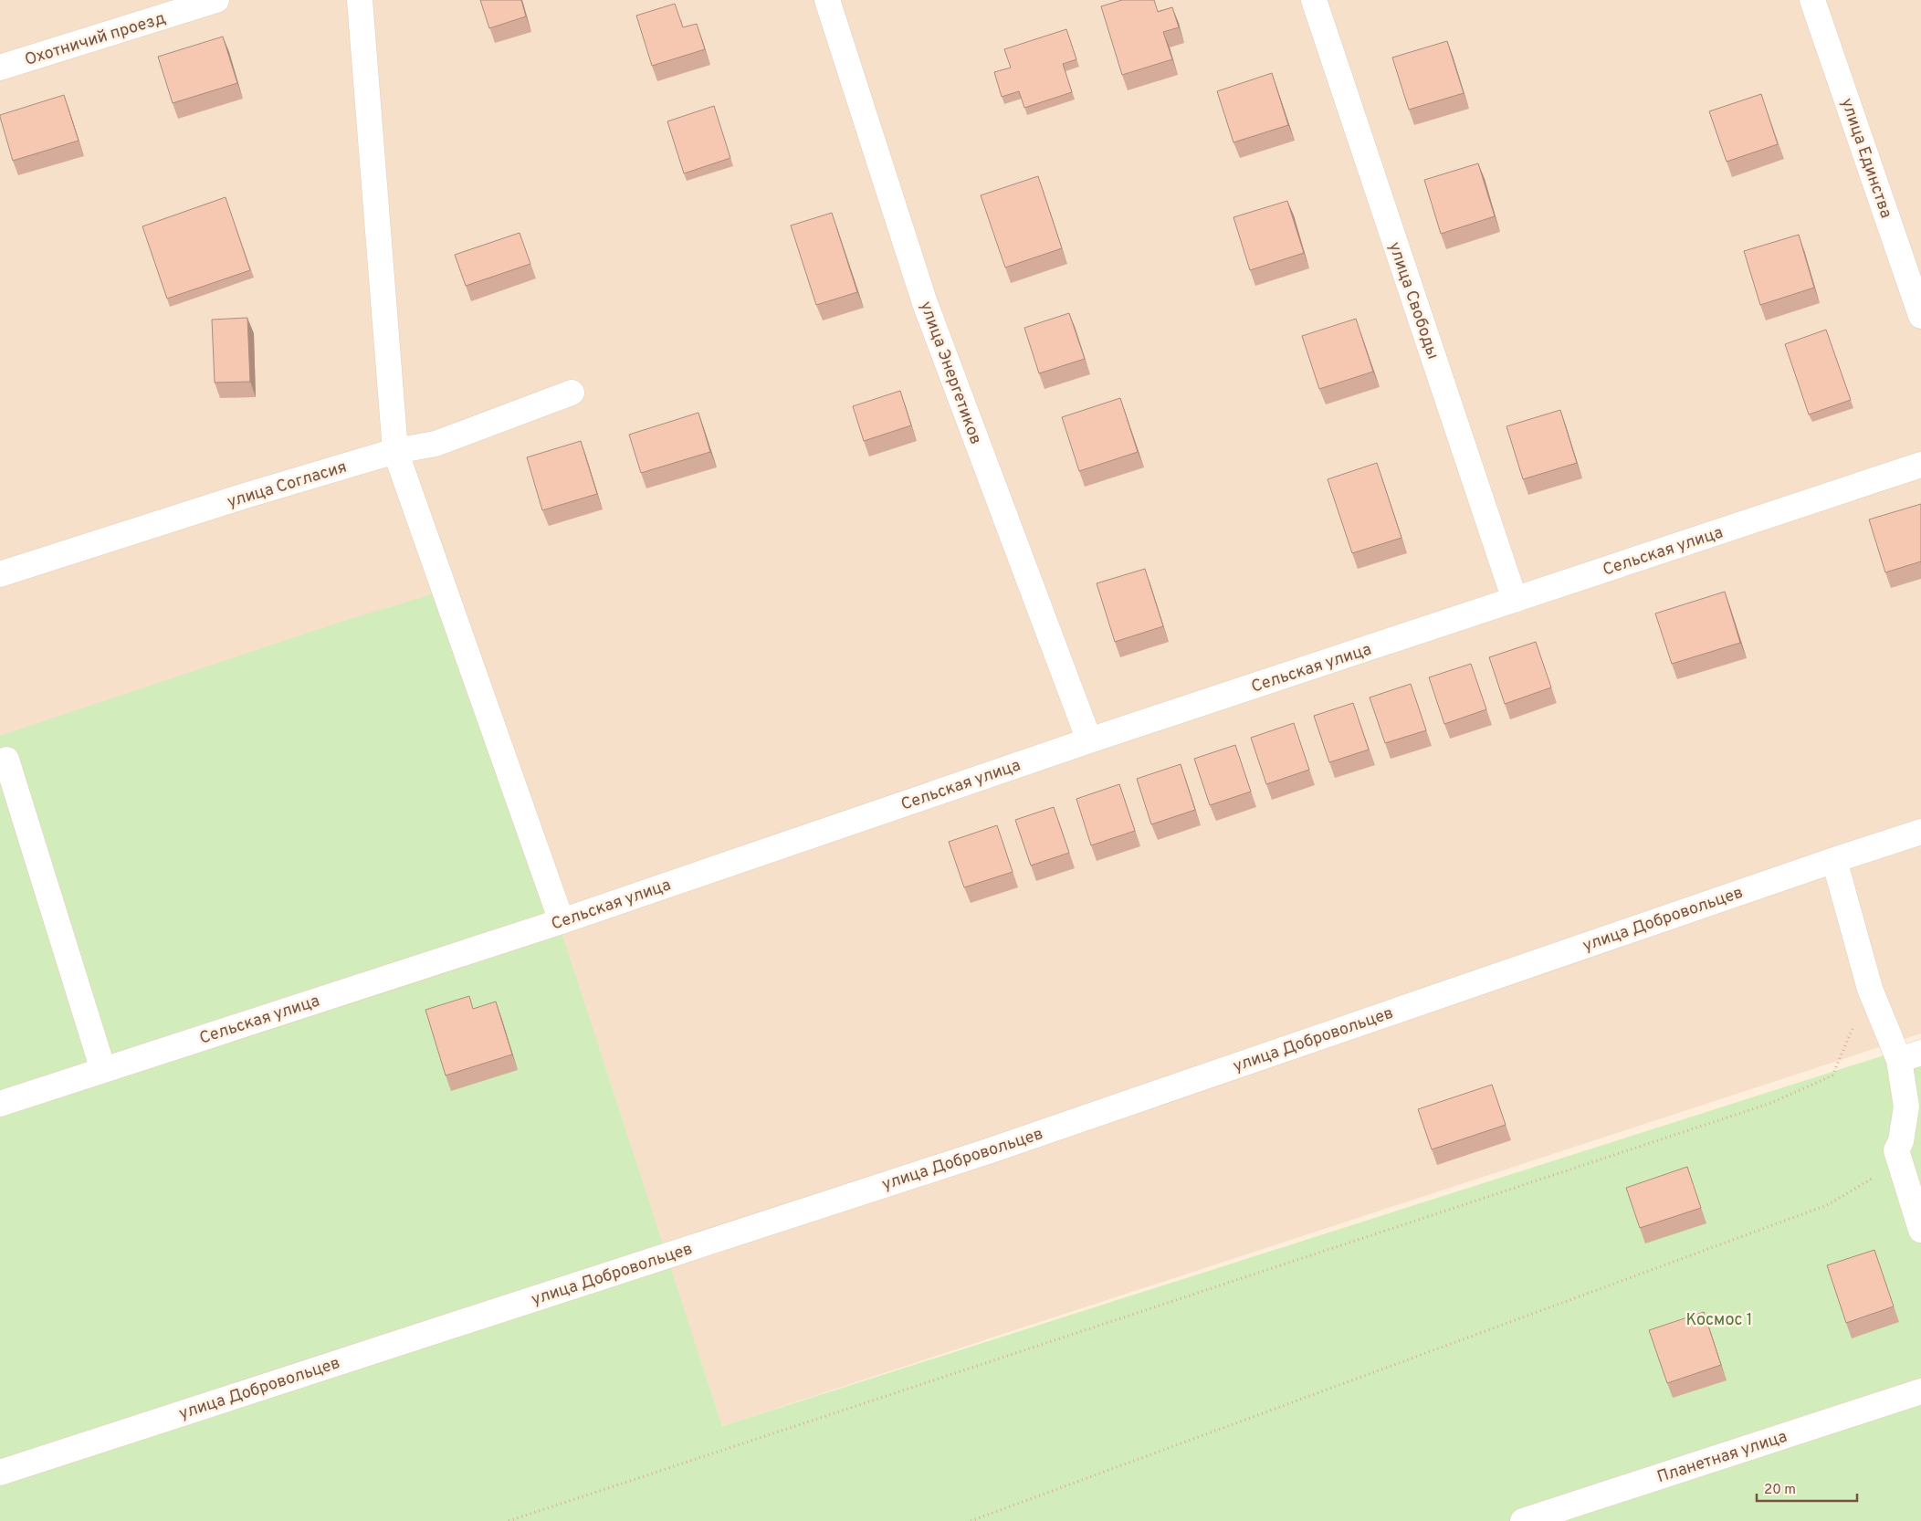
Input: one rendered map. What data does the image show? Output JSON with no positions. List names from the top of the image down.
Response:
{
  "streets": {
    "street": [
      "Охотничий проезд",
      "улица Единства",
      "улица Свободы",
      "улица Энергетиков",
      "улица Согласия",
      "Сельская улица",
      "улица Добровольцев",
      "Планетная улица"
    ]
  },
  "crossings": [
    ["улица Свободы", "Сельская улица"],
    ["улица Энергетиков", "Сельская улица"]
  ],
  "parks": ["Космос 1"],
  "scale_bar": "20 m"
}
